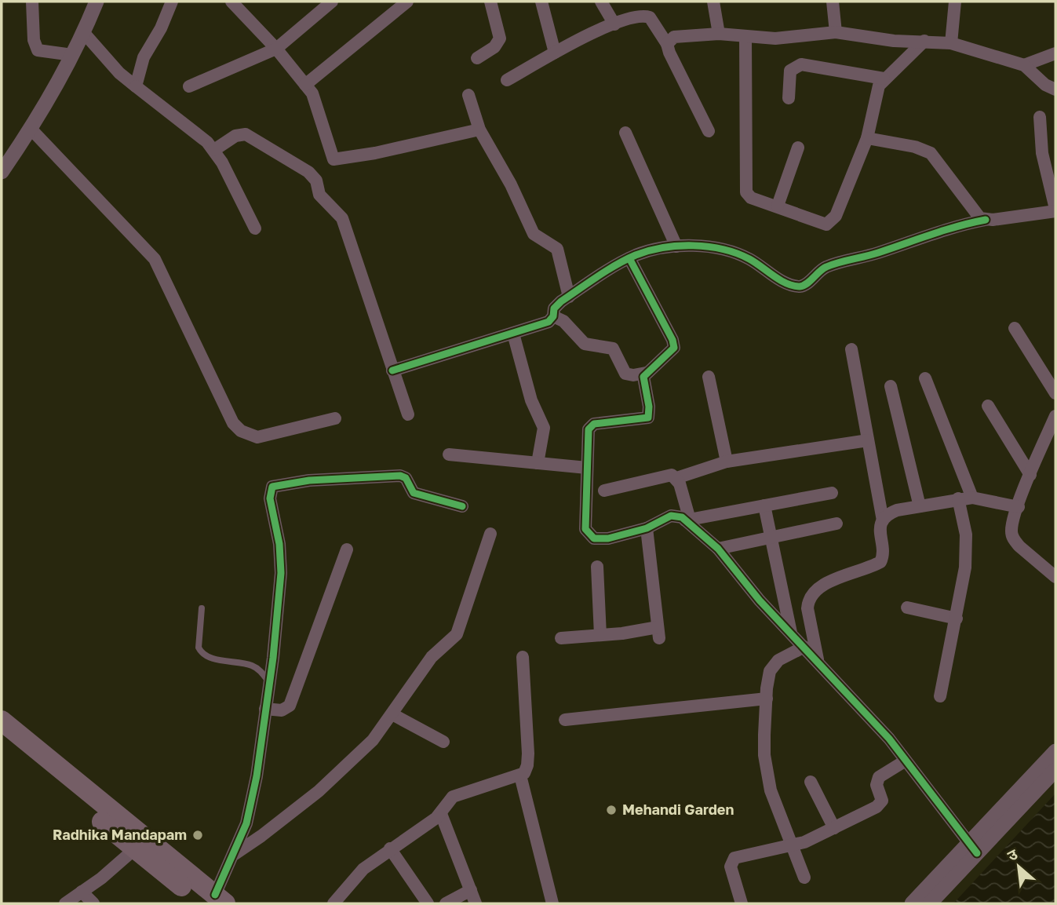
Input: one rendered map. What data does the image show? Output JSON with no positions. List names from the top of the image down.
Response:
{
  "places": ["Mehandi Garden", "Radhika Mandapam"],
  "north": "top left"
}
